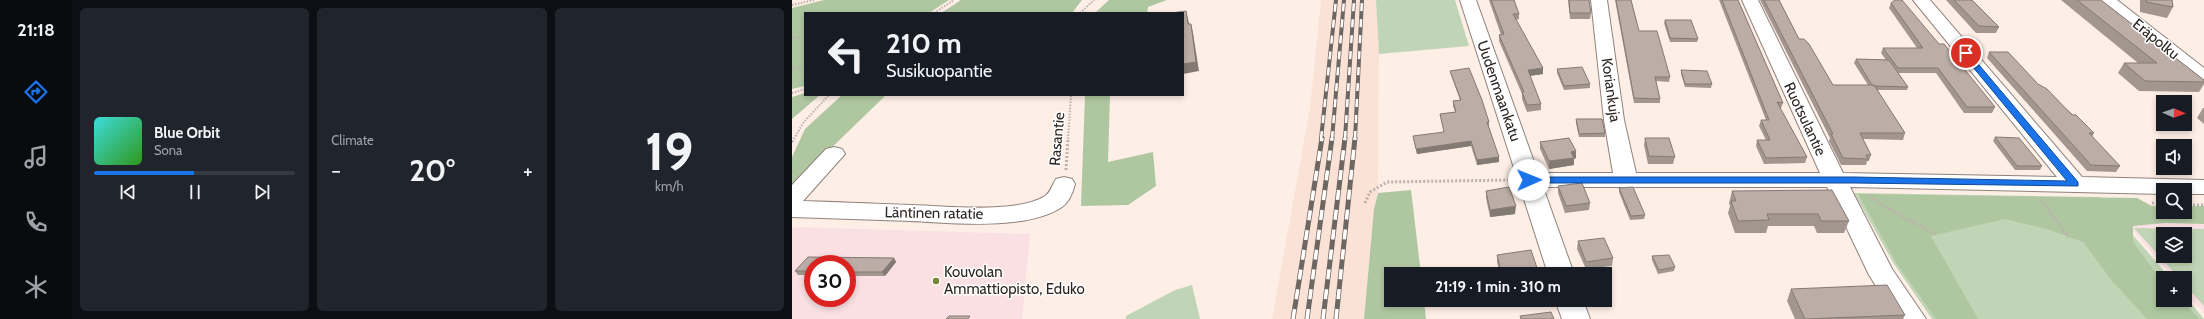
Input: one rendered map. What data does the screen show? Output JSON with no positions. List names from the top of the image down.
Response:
{
  "streets": {
    "street": [
      "Eräpolku",
      "Koriankuja",
      "Uudenmaankatu",
      "Ruotsulantie",
      "Läntinen ratatie"
    ],
    "path": ["Rasantie"]
  },
  "crossings": [
    ["Rasantie", "Läntinen ratatie"]
  ],
  "places": ["Kouvolan Ammattiopisto, Eduko"],
  "north": "right",
  "page": {
    "tabs": "21:18",
    "tile": [
      "Climate",
      ["19", "km/h"]
    ],
    "turn": ["210 m", "Susikuopantie"],
    "map_buttons": "+",
    "song": ["Blue Orbit", "Sona"],
    "heat": ["−", "20°", "+"],
    "limit": "30",
    "trip": "21:19 · 1 min · 310 m"
  }
}
